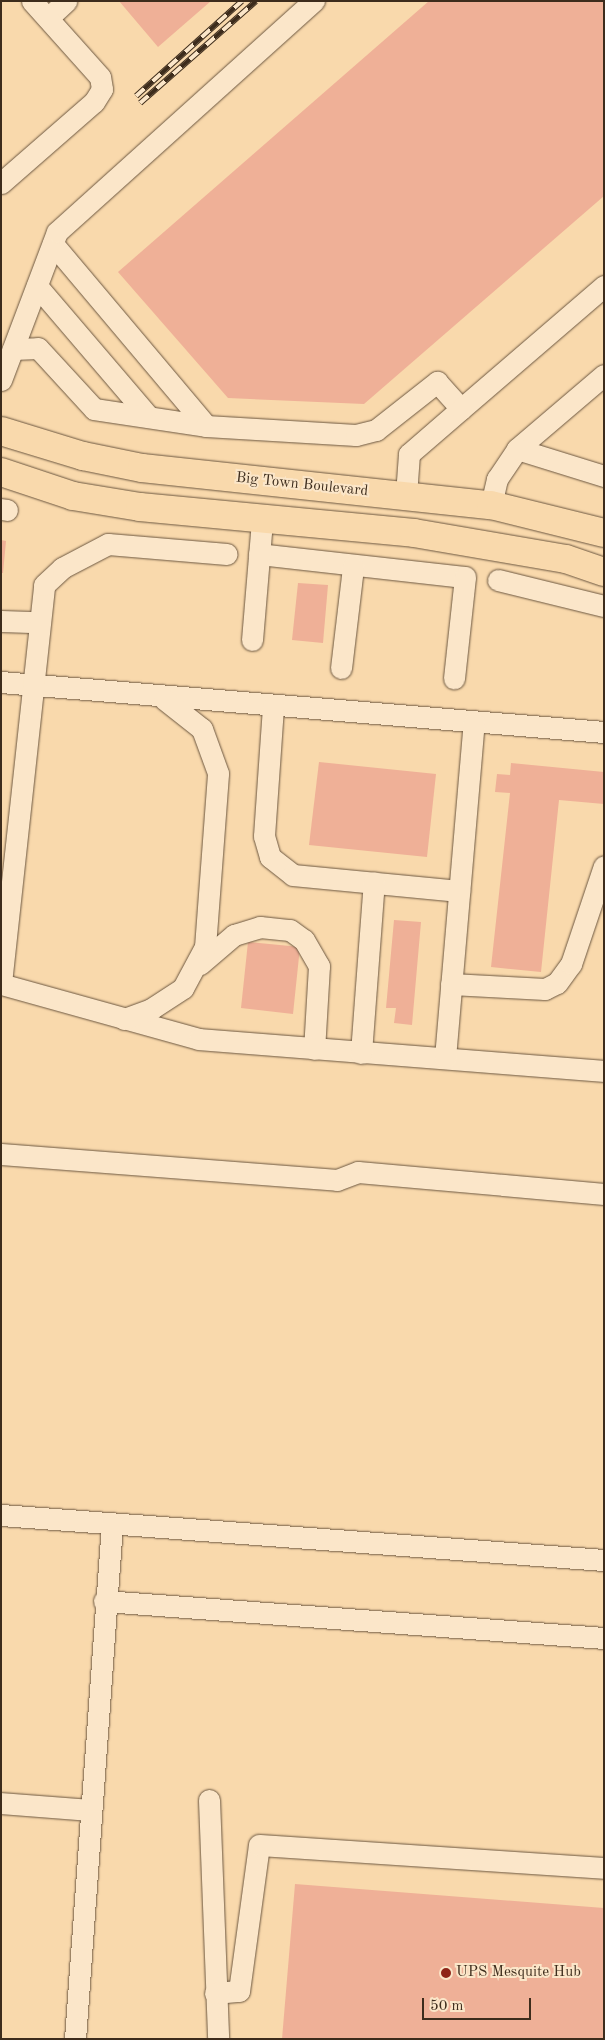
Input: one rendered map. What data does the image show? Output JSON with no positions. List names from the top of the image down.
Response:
{
  "streets": {
    "main road": ["Big Town Boulevard"]
  },
  "places": ["UPS Mesquite Hub"],
  "scale_bar": "50 m"
}
